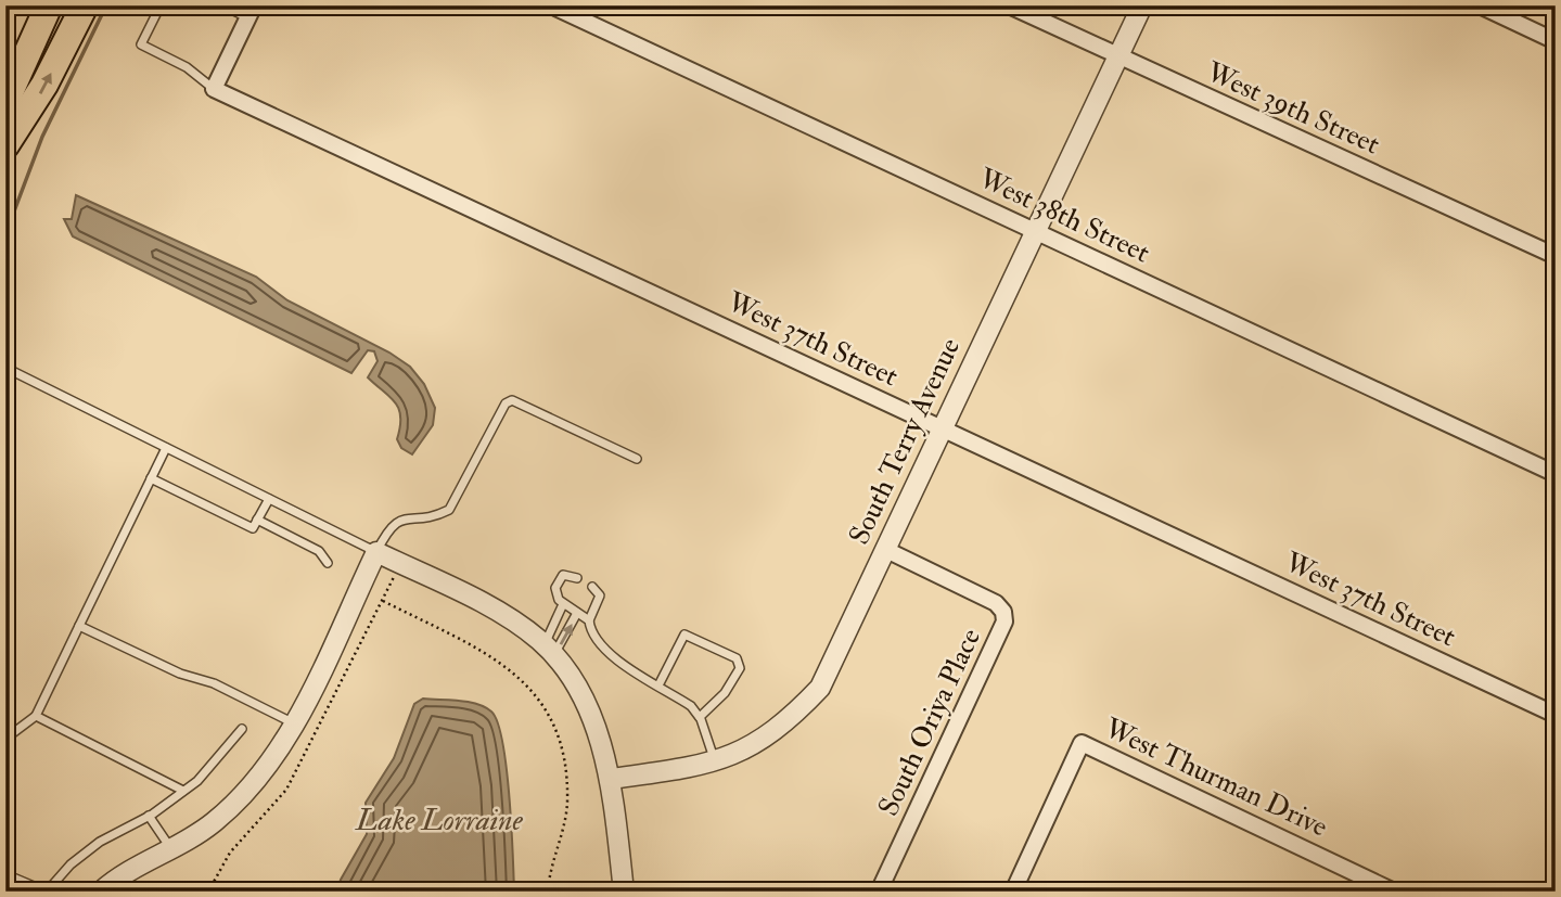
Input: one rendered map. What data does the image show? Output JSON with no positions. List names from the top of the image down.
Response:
{
  "streets": {
    "street": [
      "West 39th Street",
      "West 38th Street",
      "West 37th Street",
      "South Terry Avenue",
      "South Oriya Place",
      "West Thurman Drive"
    ]
  },
  "crossings": [
    ["West 39th Street", "South Terry Avenue"],
    ["West 38th Street", "South Terry Avenue"],
    ["West 37th Street", "South Terry Avenue"],
    ["South Terry Avenue", "South Oriya Place"]
  ],
  "water": ["Lake Lorraine"]
}
